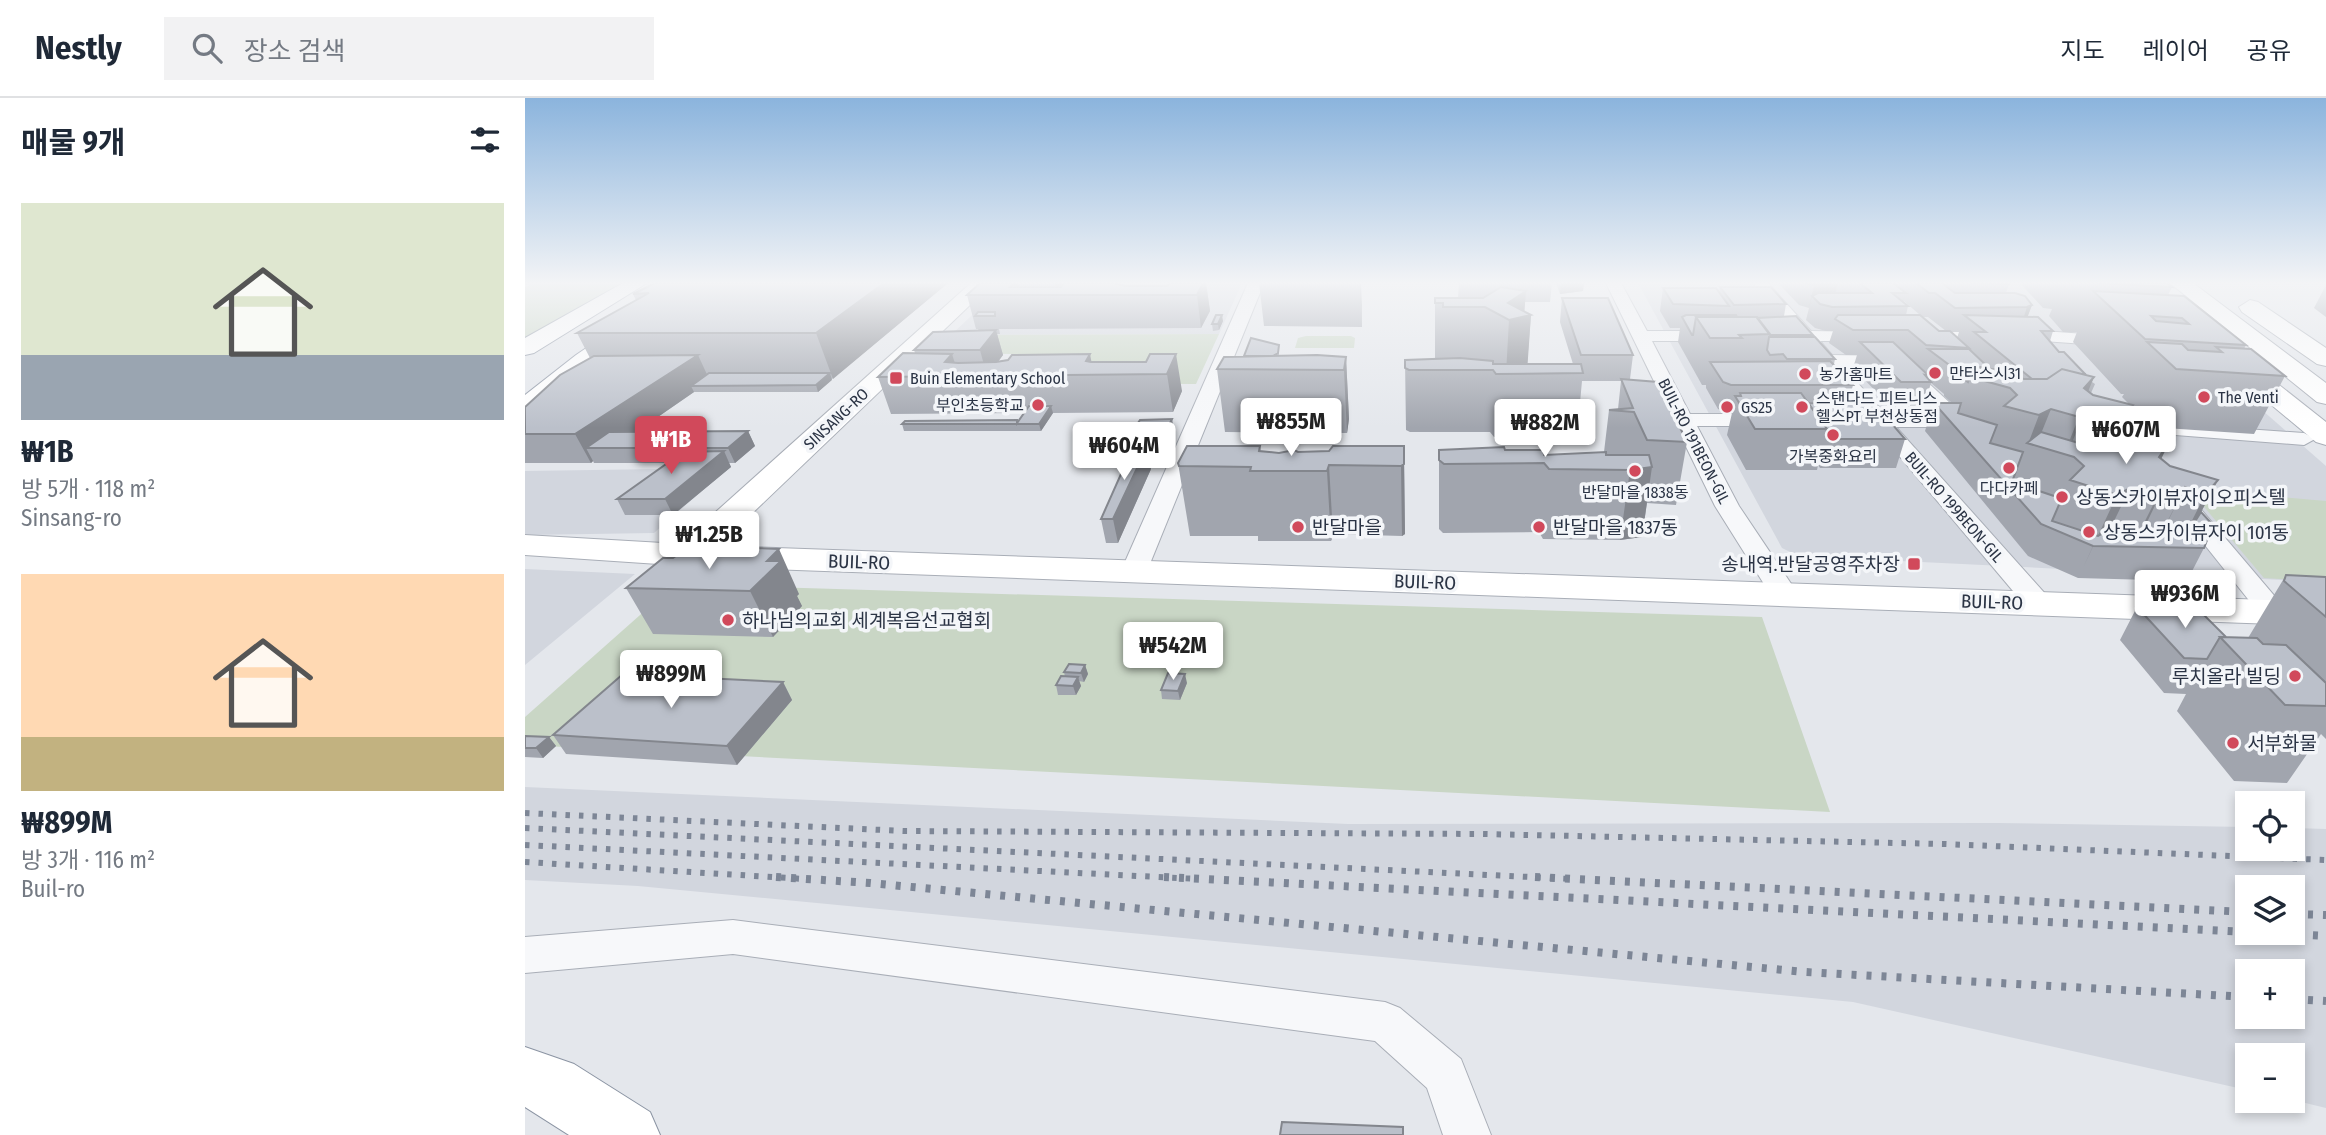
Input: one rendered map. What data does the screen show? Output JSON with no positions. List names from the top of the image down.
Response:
{
  "streets": {
    "main road": ["SINSANG-RO", "BUIL-RO"],
    "street": ["BUIL-RO 191BEON-GIL", "BUIL-RO 199BEON-GIL"]
  },
  "crossings": [
    ["SINSANG-RO", "BUIL-RO"],
    ["BUIL-RO 191BEON-GIL", "BUIL-RO"],
    ["BUIL-RO 199BEON-GIL", "BUIL-RO"]
  ],
  "places": {
    "other": [
      "만타스시31",
      "농가홈마트",
      "The Venti",
      "부인초등학교",
      "GS25",
      "스탠다드 피트니스 헬스PT 부천상동점",
      "가복중화요리",
      "다다카페",
      "반달마을 1838동",
      "상동스카이뷰자이오피스텔",
      "반달마을",
      "반달마을 1837동",
      "상동스카이뷰자이 101동",
      "하나님의교회 세계복음선교협회",
      "루치올라 빌딩",
      "서부화물"
    ],
    "transit": ["Buin Elementary School", "송내역.반달공영주차장"]
  },
  "page": {
    "header": "Nestly",
    "search": "장소 검색",
    "nav": ["지도", "레이어", "공유"],
    "heading": "매물 9개",
    "list": [
      {
        "name": "₩1B",
        "note": "방 5개 · 118 m² · Sinsang-ro"
      },
      {
        "name": "₩899M",
        "note": "방 3개 · 116 m² · Buil-ro"
      }
    ],
    "price": [
      "₩855M",
      "₩882M",
      "₩607M",
      "₩1B",
      "₩604M",
      "₩1.25B",
      "₩936M",
      "₩542M",
      "₩899M"
    ],
    "map_buttons": ["+", "−"]
  }
}
